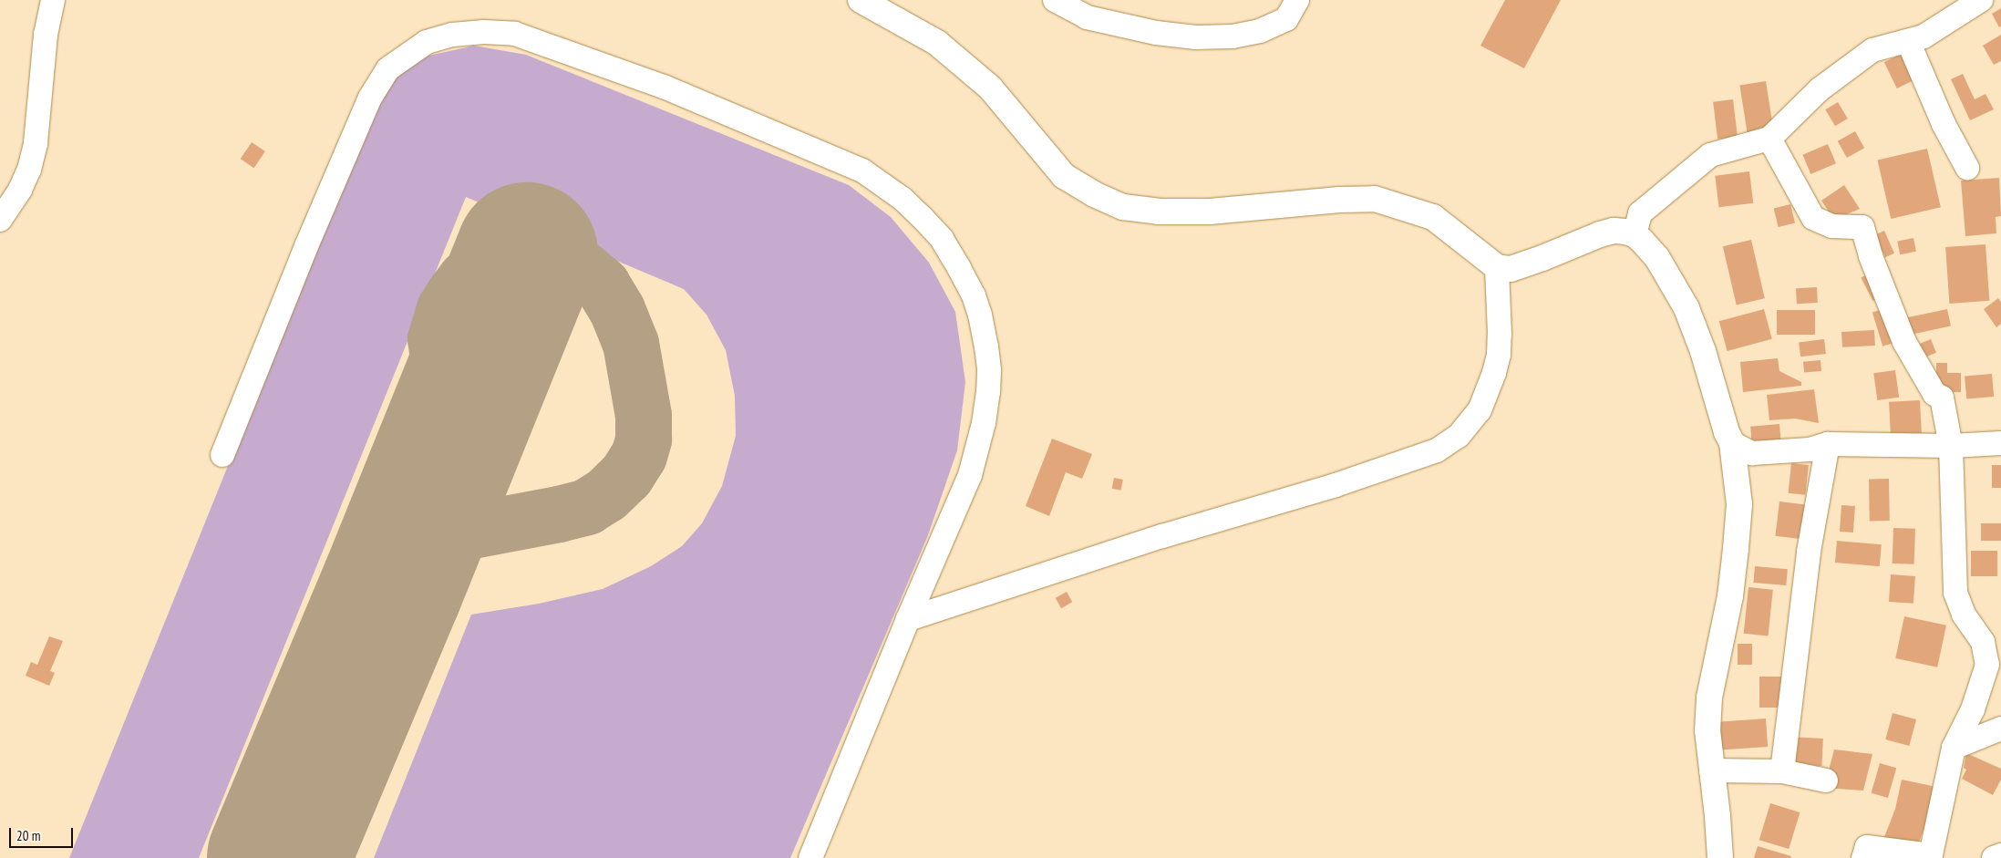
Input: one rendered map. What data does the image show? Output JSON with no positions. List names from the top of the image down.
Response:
{
  "scale_bar": "20 m"
}
